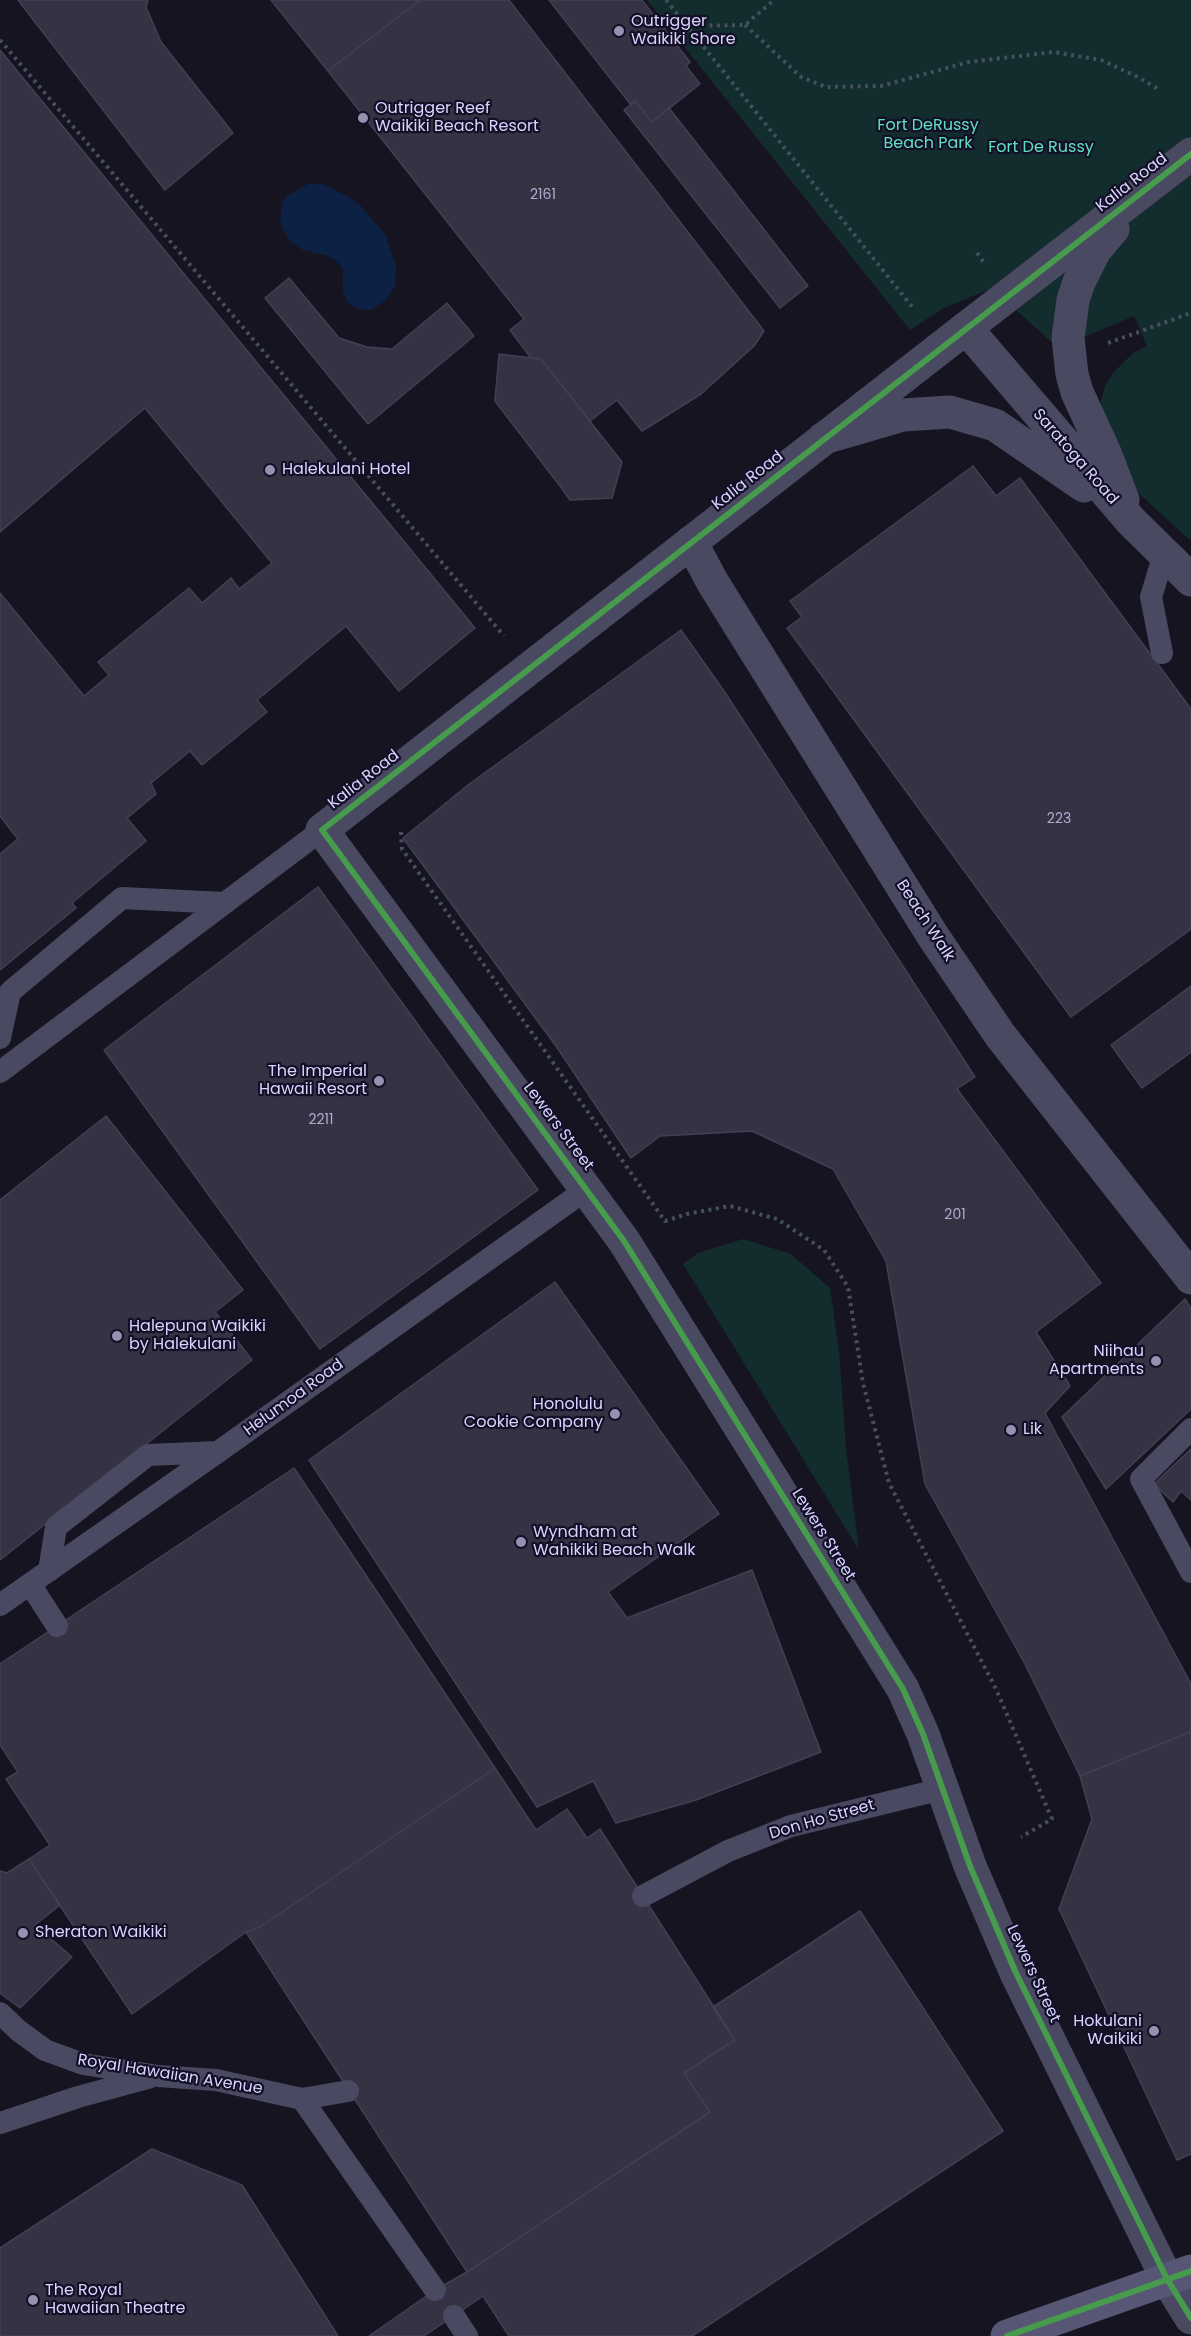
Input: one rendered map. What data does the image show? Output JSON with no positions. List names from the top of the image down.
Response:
{
  "streets": {
    "street": [
      "Kalia Road",
      "Saratoga Road",
      "Beach Walk",
      "Lewers Street"
    ],
    "lane": ["Helumoa Road", "Don Ho Street", "Royal Hawaiian Avenue"]
  },
  "crossings": [
    ["Kalia Road", "Saratoga Road"],
    ["Kalia Road", "Beach Walk"],
    ["Kalia Road", "Lewers Street"],
    ["Lewers Street", "Helumoa Road"],
    ["Lewers Street", "Don Ho Street"]
  ],
  "parks": ["Fort DeRussy Beach Park", "Fort De Russy"],
  "places": [
    "Outrigger Waikiki Shore",
    "Outrigger Reef Waikiki Beach Resort",
    "Halekulani Hotel",
    "The Imperial Hawaii Resort",
    "Halepuna Waikiki by Halekulani",
    "Niihau Apartments",
    "Honolulu Cookie Company",
    "Lik",
    "Wyndham at Wahikiki Beach Walk",
    "Sheraton Waikiki",
    "Hokulani Waikiki",
    "The Royal Hawaiian Theatre"
  ],
  "house_numbers": [
    "2161",
    "223",
    "2211",
    "201"
  ]
}
